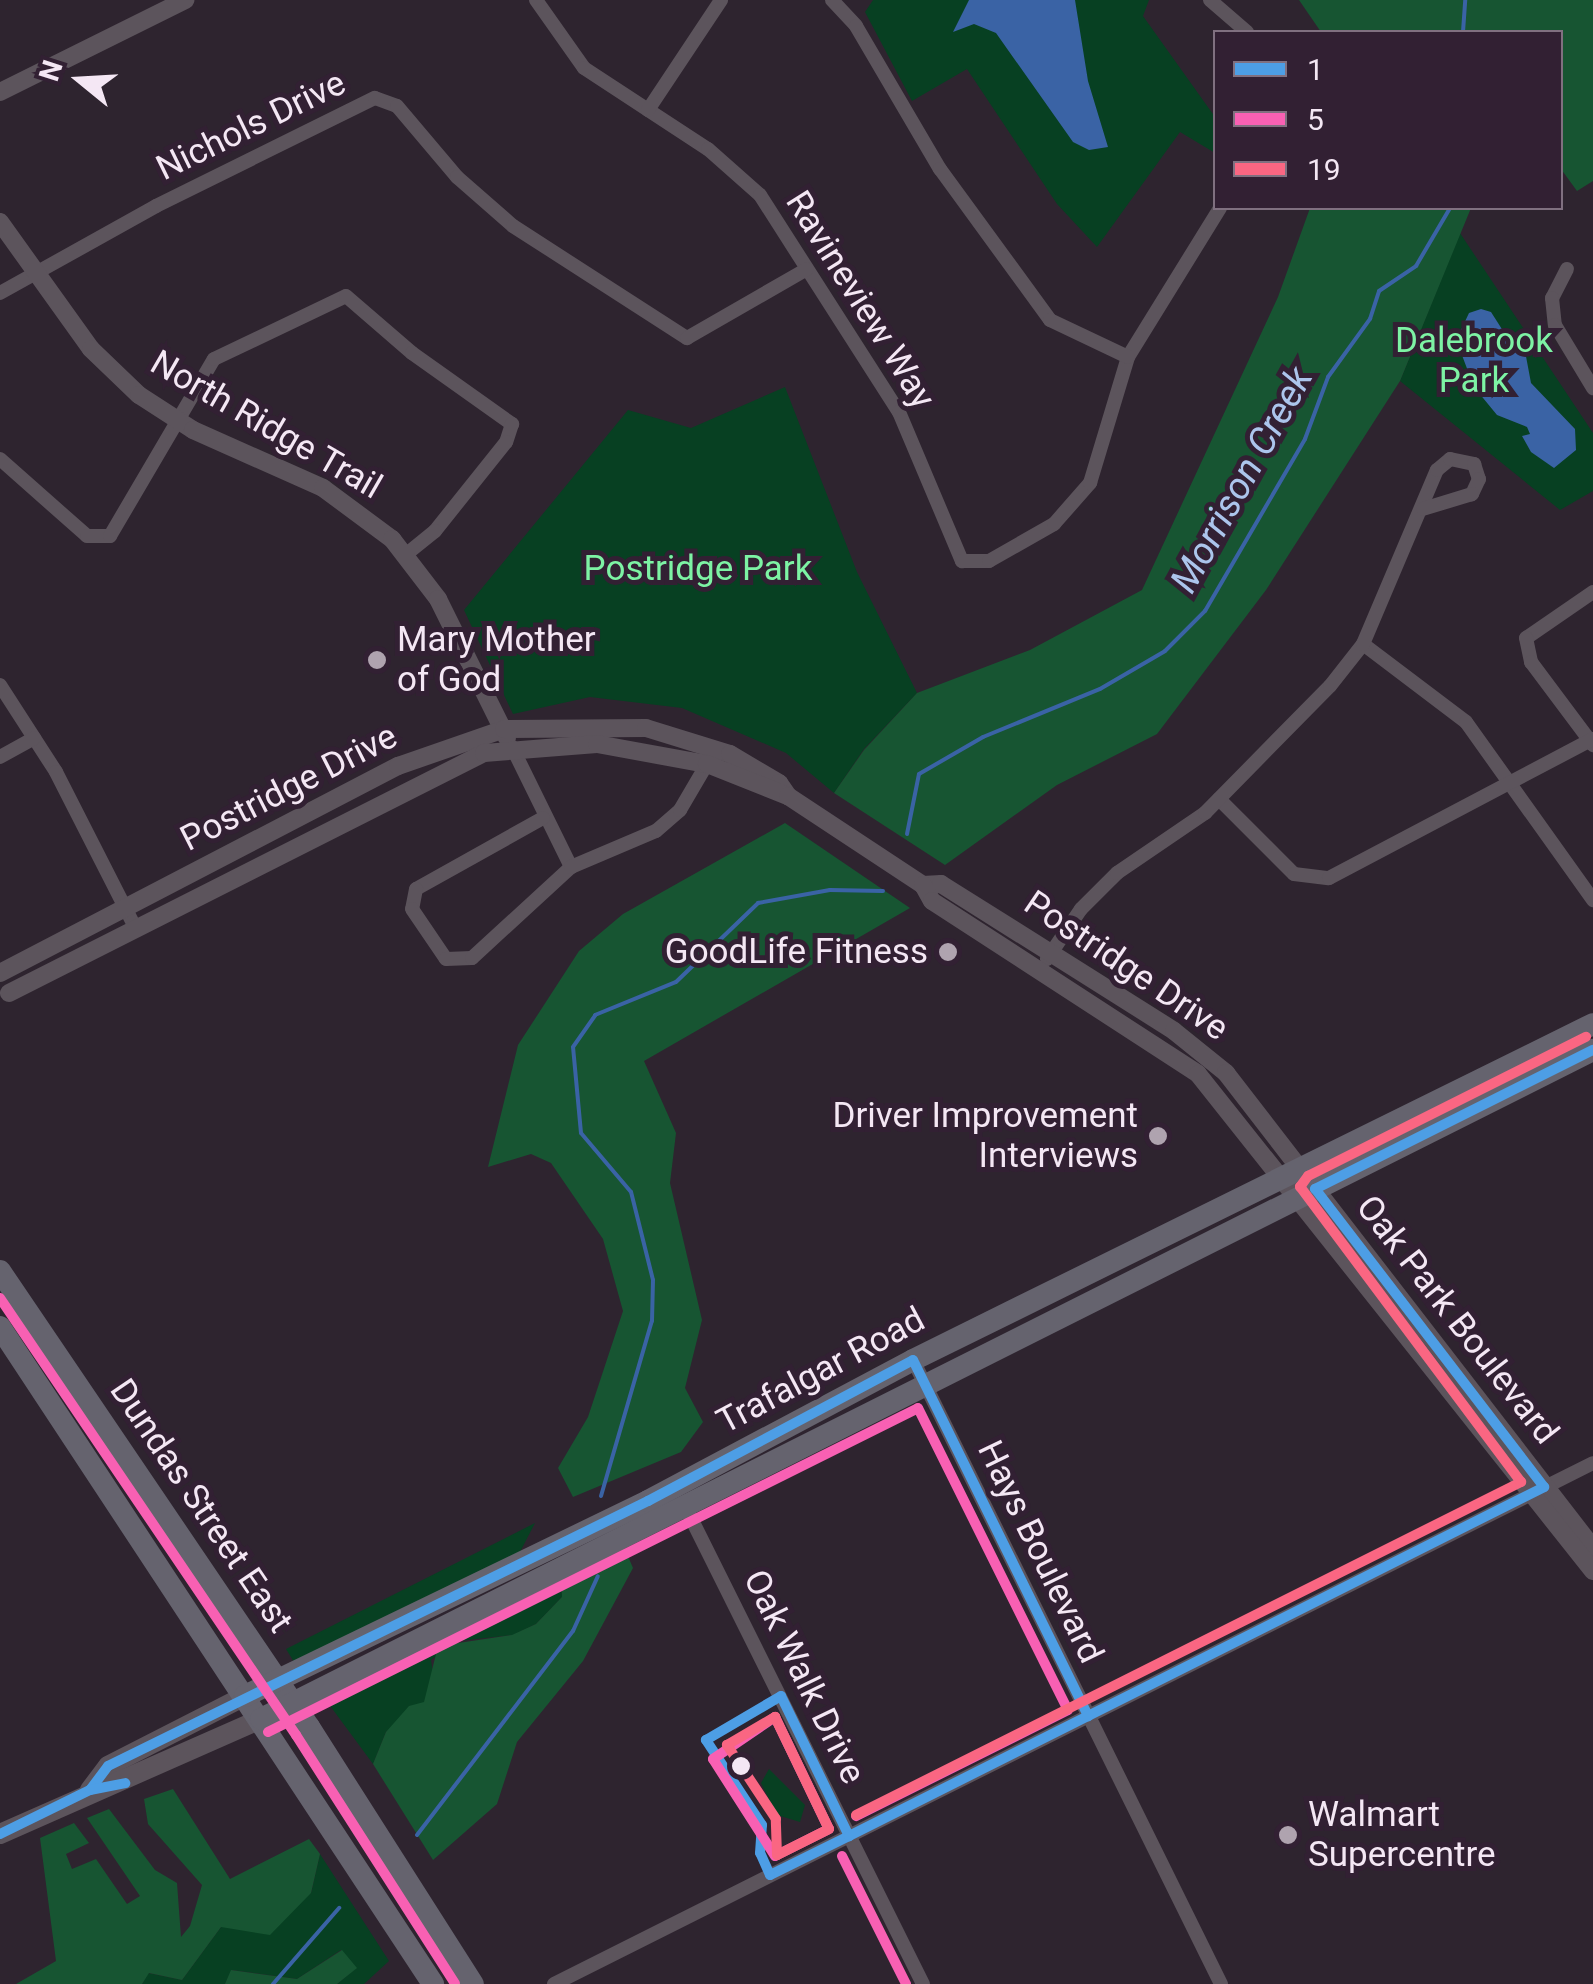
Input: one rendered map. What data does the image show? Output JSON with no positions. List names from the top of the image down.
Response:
{
  "streets": {
    "main road": ["Trafalgar Road", "Dundas Street East"],
    "street": [
      "Nichols Drive",
      "Ravineview Way",
      "North Ridge Trail",
      "Postridge Drive",
      "Oak Park Boulevard",
      "Hays Boulevard",
      "Oak Walk Drive"
    ]
  },
  "crossings": [
    ["Nichols Drive", "Ravineview Way"],
    ["Nichols Drive", "North Ridge Trail"],
    ["North Ridge Trail", "Postridge Drive"],
    ["Postridge Drive", "Oak Park Boulevard"],
    ["Postridge Drive", "Trafalgar Road"],
    ["Oak Park Boulevard", "Trafalgar Road"],
    ["Trafalgar Road", "Dundas Street East"],
    ["Trafalgar Road", "Hays Boulevard"],
    ["Trafalgar Road", "Oak Walk Drive"]
  ],
  "water": ["Morrison Creek"],
  "parks": ["Dalebrook Park", "Postridge Park"],
  "places": [
    "Mary Mother of God",
    "GoodLife Fitness",
    "Driver Improvement Interviews",
    "Walmart Supercentre"
  ],
  "lines": ["transit line 19", "transit line 1", "transit line 5"],
  "legend": ["1", "5", "19"],
  "north": "left"
}
